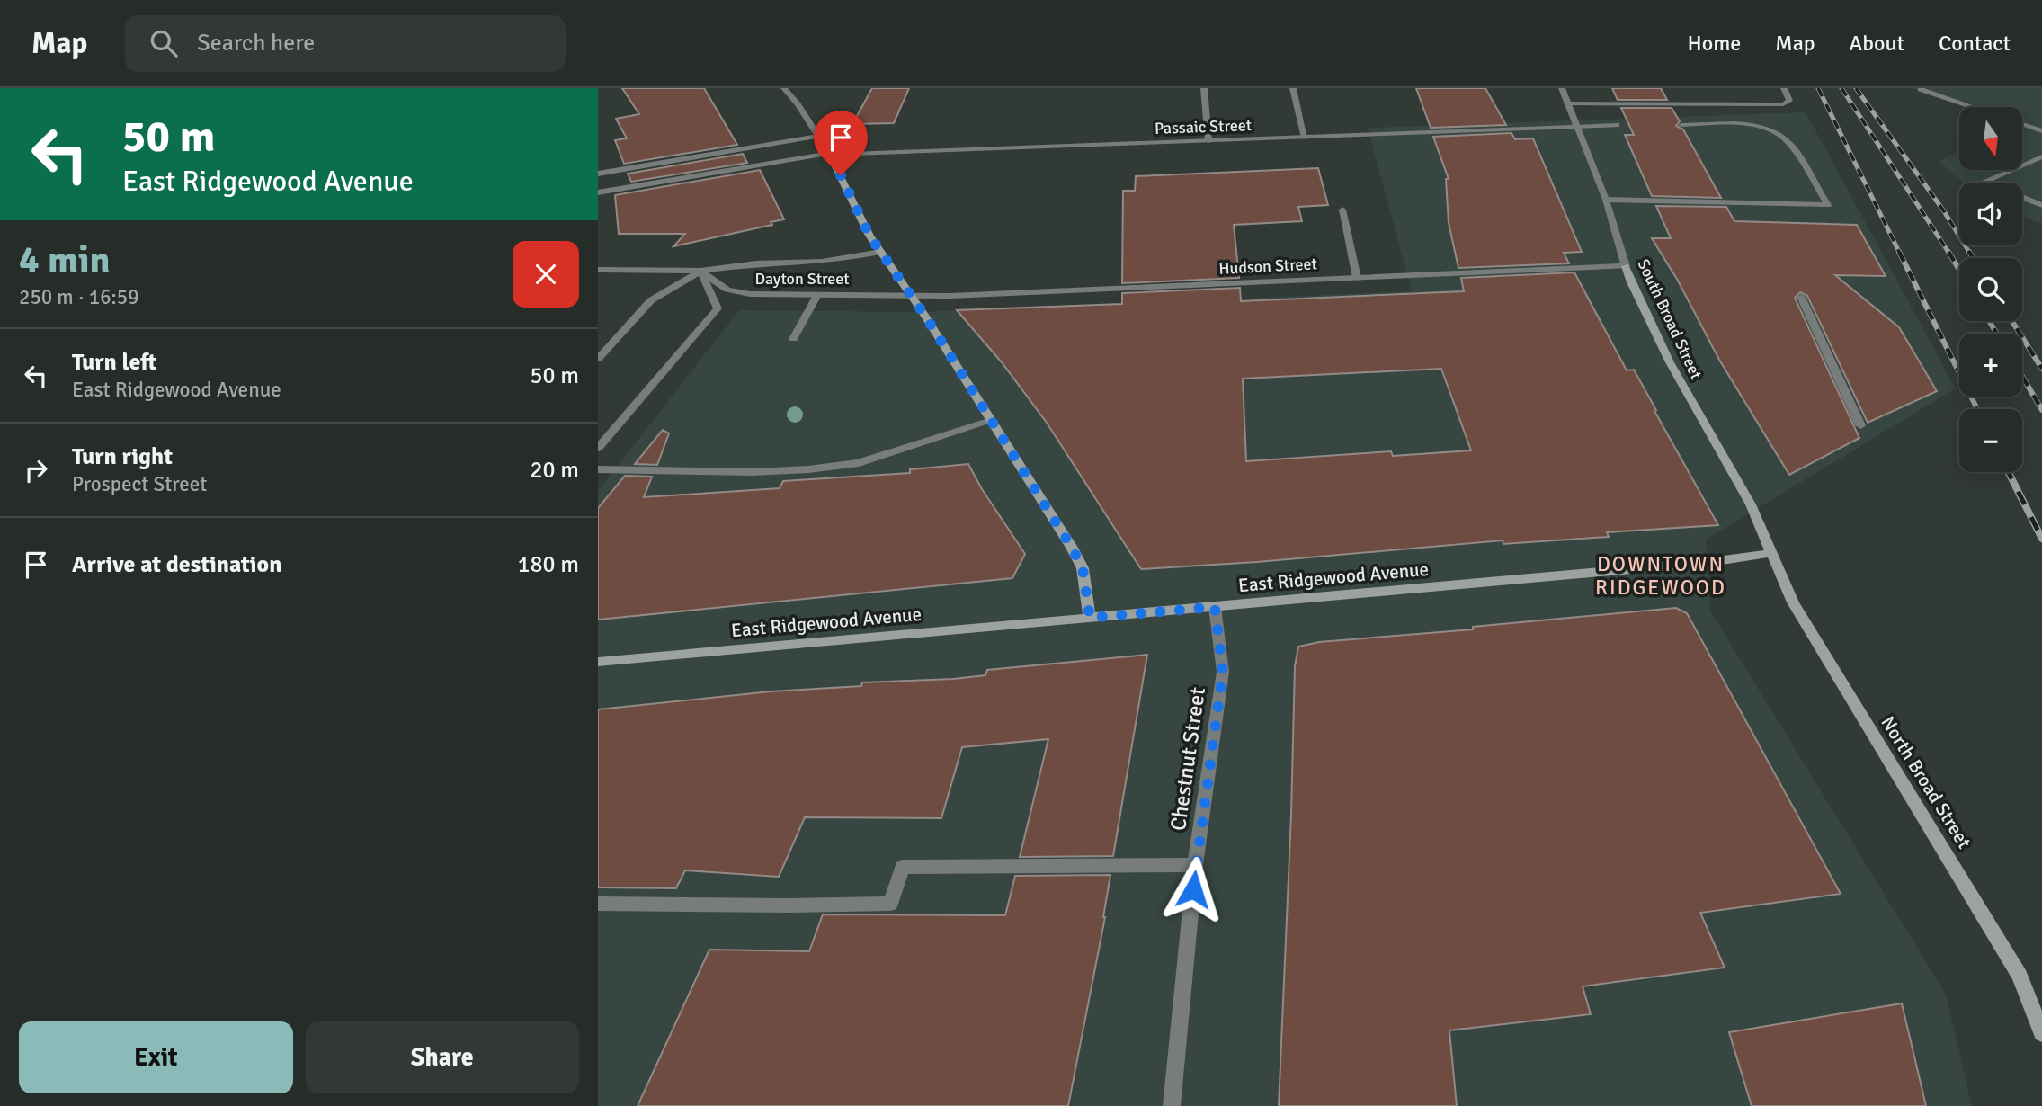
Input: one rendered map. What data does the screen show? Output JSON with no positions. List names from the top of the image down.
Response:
{
  "streets": {
    "street": [
      "Passaic Street",
      "Hudson Street",
      "Dayton Street",
      "South Broad Street",
      "East Ridgewood Avenue",
      "Chestnut Street",
      "North Broad Street"
    ]
  },
  "crossings": [
    ["Passaic Street", "South Broad Street"],
    ["Hudson Street", "Dayton Street"],
    ["Hudson Street", "South Broad Street"],
    ["South Broad Street", "East Ridgewood Avenue"],
    ["South Broad Street", "North Broad Street"],
    ["East Ridgewood Avenue", "Chestnut Street"],
    ["East Ridgewood Avenue", "North Broad Street"]
  ],
  "districts": ["DOWNTOWN RIDGEWOOD"],
  "north": "bottom",
  "page": {
    "header": "Map",
    "search": "Search here",
    "nav": [
      "Home",
      "Map",
      "About",
      "Contact"
    ],
    "turn": ["50 m", "East Ridgewood Avenue"],
    "map_buttons": ["+", "−"],
    "heading": ["4 min", "250 m · 16:59"],
    "list": [
      {
        "name": "Turn left",
        "note": "East Ridgewood Avenue",
        "value": "50 m"
      },
      {
        "name": "Turn right",
        "note": "Prospect Street",
        "value": "20 m"
      },
      {
        "name": "Arrive at destination",
        "value": "180 m"
      }
    ],
    "buttons": ["Exit", "Share"]
  }
}
